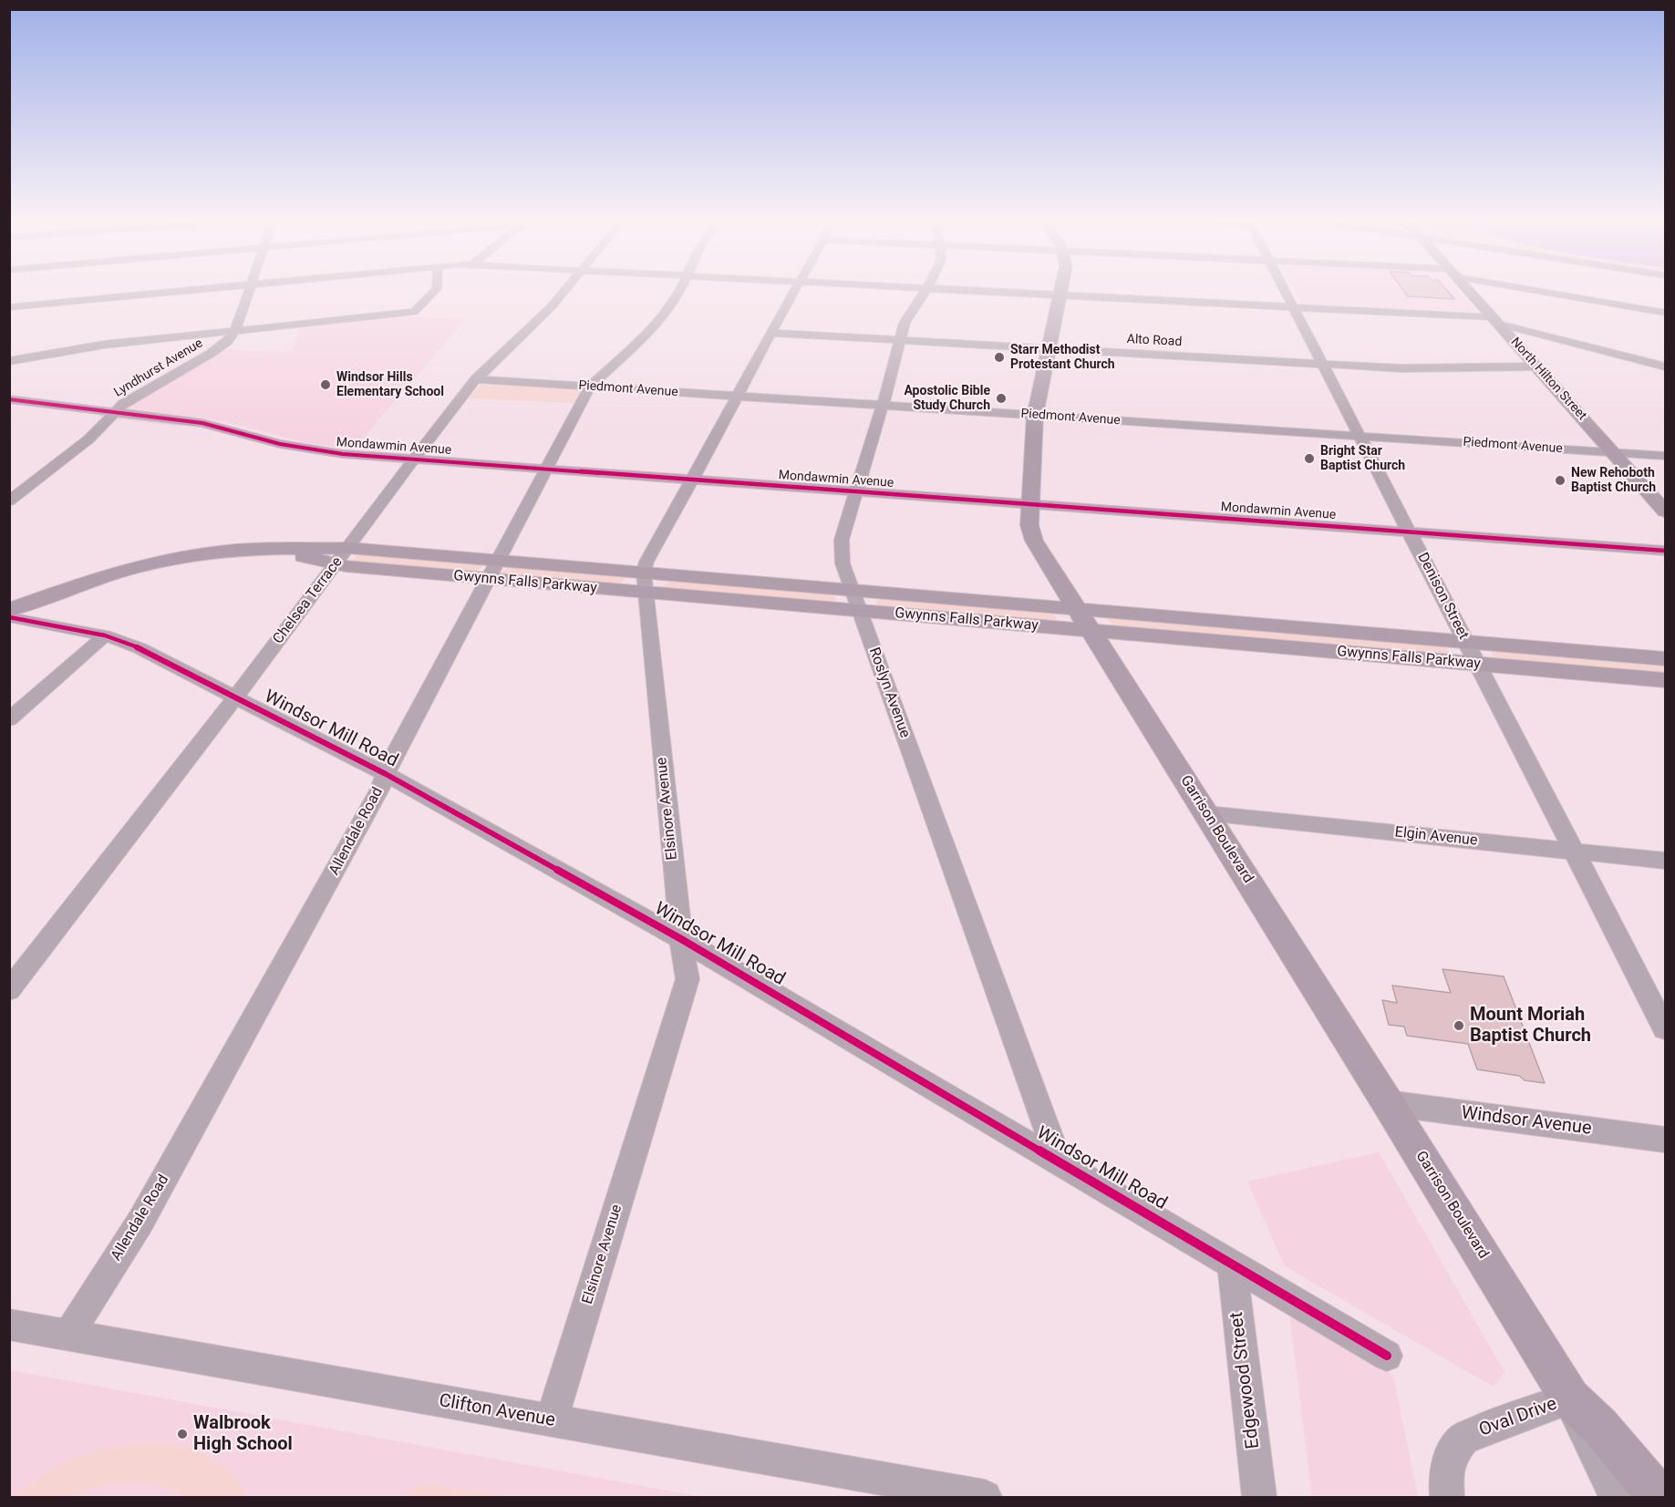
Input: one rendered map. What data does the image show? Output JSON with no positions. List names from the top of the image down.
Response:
{
  "streets": {
    "main road": ["North Hilton Street", "Gwynns Falls Parkway", "Garrison Boulevard"],
    "street": [
      "Alto Road",
      "Lyndhurst Avenue",
      "Piedmont Avenue",
      "Mondawmin Avenue",
      "Denison Street",
      "Chelsea Terrace",
      "Roslyn Avenue",
      "Windsor Mill Road",
      "Elsinore Avenue",
      "Allendale Road",
      "Elgin Avenue",
      "Windsor Avenue",
      "Edgewood Street",
      "Clifton Avenue",
      "Oval Drive"
    ]
  },
  "crossings": [
    ["Alto Road", "North Hilton Street"],
    ["Alto Road", "Denison Street"],
    ["Alto Road", "Roslyn Avenue"],
    ["Alto Road", "Elsinore Avenue"],
    ["Alto Road", "Garrison Boulevard"],
    ["Lyndhurst Avenue", "Mondawmin Avenue"],
    ["North Hilton Street", "Piedmont Avenue"],
    ["Piedmont Avenue", "Denison Street"],
    ["Piedmont Avenue", "Chelsea Terrace"],
    ["Piedmont Avenue", "Roslyn Avenue"],
    ["Piedmont Avenue", "Elsinore Avenue"],
    ["Piedmont Avenue", "Garrison Boulevard"],
    ["Piedmont Avenue", "Allendale Road"],
    ["Mondawmin Avenue", "Denison Street"],
    ["Mondawmin Avenue", "Chelsea Terrace"],
    ["Mondawmin Avenue", "Roslyn Avenue"],
    ["Mondawmin Avenue", "Elsinore Avenue"],
    ["Mondawmin Avenue", "Garrison Boulevard"],
    ["Mondawmin Avenue", "Allendale Road"],
    ["Gwynns Falls Parkway", "Denison Street"],
    ["Gwynns Falls Parkway", "Chelsea Terrace"],
    ["Gwynns Falls Parkway", "Roslyn Avenue"],
    ["Gwynns Falls Parkway", "Elsinore Avenue"],
    ["Gwynns Falls Parkway", "Garrison Boulevard"],
    ["Gwynns Falls Parkway", "Allendale Road"],
    ["Denison Street", "Elgin Avenue"],
    ["Chelsea Terrace", "Windsor Mill Road"],
    ["Roslyn Avenue", "Windsor Mill Road"],
    ["Windsor Mill Road", "Elsinore Avenue"],
    ["Windsor Mill Road", "Allendale Road"],
    ["Windsor Mill Road", "Edgewood Street"],
    ["Elsinore Avenue", "Clifton Avenue"],
    ["Garrison Boulevard", "Elgin Avenue"],
    ["Garrison Boulevard", "Windsor Avenue"],
    ["Garrison Boulevard", "Oval Drive"],
    ["Allendale Road", "Clifton Avenue"]
  ],
  "places": [
    "Starr Methodist Protestant Church",
    "Windsor Hills Elementary School",
    "Apostolic Bible Study Church",
    "Bright Star Baptist Church",
    "New Rehoboth Baptist Church",
    "Mount Moriah Baptist Church",
    "Walbrook High School"
  ]
}
